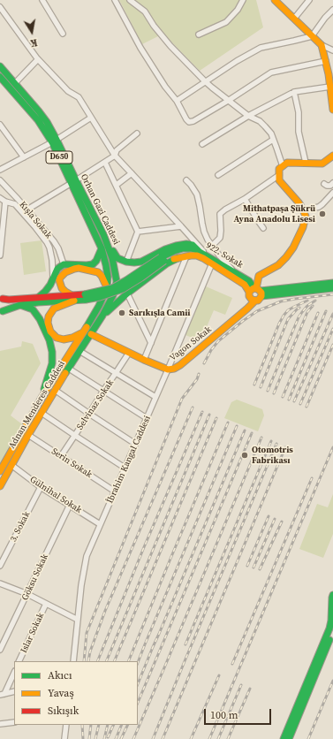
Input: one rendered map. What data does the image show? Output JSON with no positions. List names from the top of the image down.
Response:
{
  "streets": {
    "main road": [
      "D650",
      "Orhan Gazi Caddesi",
      "922. Sokak",
      "Vagon Sokak",
      "Adnan Menderes Caddesi"
    ],
    "street": [
      "Kışla Sokak",
      "Selvinaz Sokak",
      "İbrahim Kangal Caddesi",
      "Serin Sokak",
      "Gülnihal Sokak",
      "3. Sokak",
      "Göksu Sokak",
      "Islar Sokak"
    ]
  },
  "crossings": [
    ["Orhan Gazi Caddesi", "Vagon Sokak"],
    ["Orhan Gazi Caddesi", "Adnan Menderes Caddesi"],
    ["922. Sokak", "Vagon Sokak"],
    ["Vagon Sokak", "Adnan Menderes Caddesi"],
    ["Vagon Sokak", "Selvinaz Sokak"],
    ["Vagon Sokak", "İbrahim Kangal Caddesi"],
    ["Adnan Menderes Caddesi", "Serin Sokak"],
    ["Adnan Menderes Caddesi", "Gülnihal Sokak"],
    ["Selvinaz Sokak", "Serin Sokak"],
    ["İbrahim Kangal Caddesi", "Serin Sokak"],
    ["İbrahim Kangal Caddesi", "Gülnihal Sokak"],
    ["Gülnihal Sokak", "3. Sokak"],
    ["Gülnihal Sokak", "Göksu Sokak"]
  ],
  "places": ["Mithatpaşa Şükrü Ayna Anadolu Lisesi", "Sarıkışla Camii", "Otomotris Fabrikası"],
  "legend": ["Akıcı", "Yavaş", "Sıkışık"],
  "scale_bar": "100 m",
  "north": "bottom"
}
